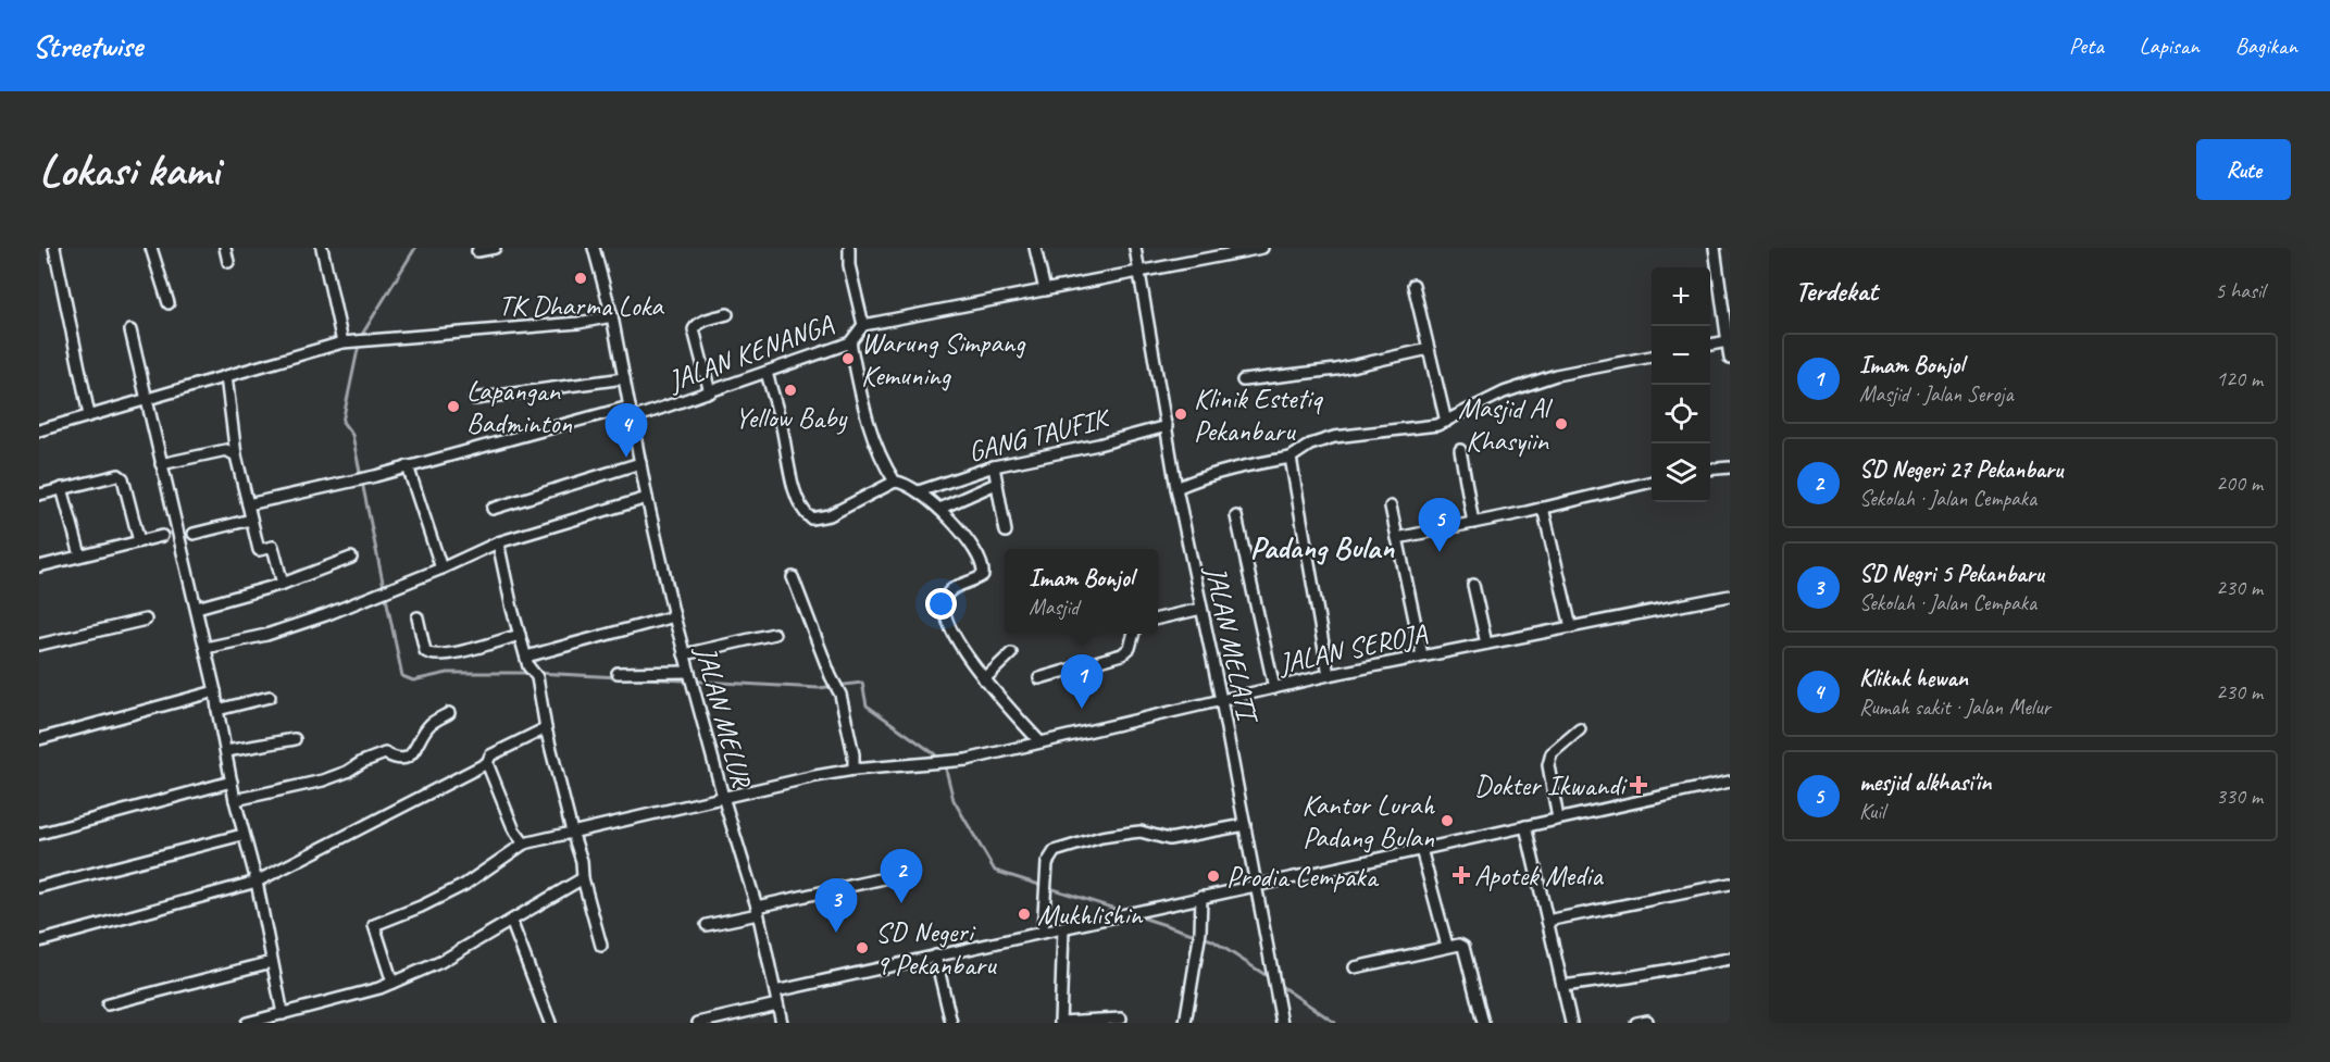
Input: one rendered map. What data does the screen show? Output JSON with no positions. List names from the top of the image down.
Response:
{
  "streets": {
    "street": [
      "JALAN KENANGA",
      "GANG TAUFIK",
      "JALAN MELATI",
      "JALAN SEROJA",
      "JALAN MELUR"
    ]
  },
  "crossings": [
    ["JALAN KENANGA", "JALAN MELATI"],
    ["JALAN KENANGA", "JALAN MELUR"],
    ["GANG TAUFIK", "JALAN MELATI"],
    ["JALAN MELATI", "JALAN SEROJA"]
  ],
  "districts": ["Padang Bulan"],
  "places": {
    "other": [
      "TK Dharma Loka",
      "Warung Simpang Kemuning",
      "Yellow Baby",
      "Lapangan Badminton",
      "Klinik Estetiq Pekanbaru",
      "Masjid Al Khasyiin",
      "Kantor Lurah Padang Bulan",
      "Prodia Cempaka",
      "Mukhlishin",
      "SD Negeri 9 Pekanbaru"
    ],
    "health": ["Dokter Ikwandi", "Apotek Media"]
  },
  "page": {
    "header": "Streetwise",
    "nav": ["Peta", "Lapisan", "Bagikan"],
    "buttons": "Rute",
    "title": "Lokasi kami",
    "heading": ["Terdekat", "5 hasil"],
    "map_buttons": ["+", "−"],
    "list": [
      {
        "mark": "1",
        "name": "Imam Bonjol",
        "note": "Masjid · Jalan Seroja",
        "value": "120 m"
      },
      {
        "mark": "2",
        "name": "SD Negeri 27 Pekanbaru",
        "note": "Sekolah · Jalan Cempaka",
        "value": "200 m"
      },
      {
        "mark": "3",
        "name": "SD Negri 5 Pekanbaru",
        "note": "Sekolah · Jalan Cempaka",
        "value": "230 m"
      },
      {
        "mark": "4",
        "name": "Kliknk hewan",
        "note": "Rumah sakit · Jalan Melur",
        "value": "230 m"
      },
      {
        "mark": "5",
        "name": "mesjid alkhasi'in",
        "note": "Kuil",
        "value": "330 m"
      }
    ],
    "pins": [
      "4",
      "5",
      "1",
      "2",
      "3"
    ],
    "popup": ["Imam Bonjol", "Masjid"]
  }
}
